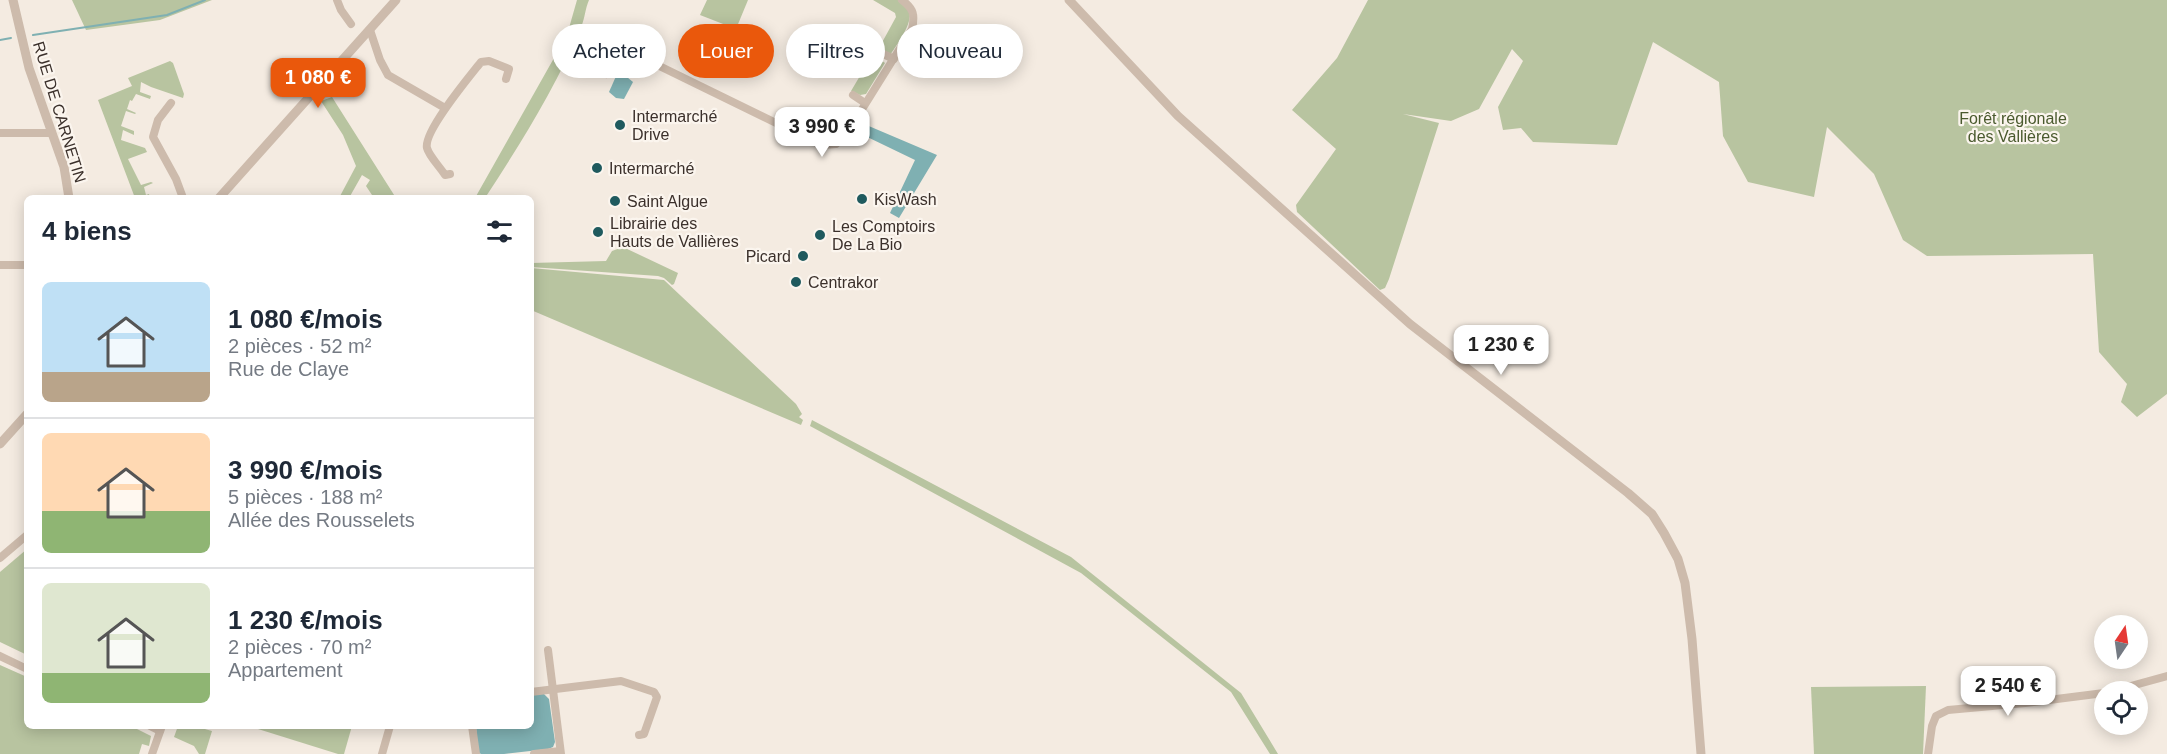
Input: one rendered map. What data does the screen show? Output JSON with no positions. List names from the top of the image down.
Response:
{
  "streets": {
    "street": ["RUE DE CARNETIN"]
  },
  "parks": ["Forêt régionale des Vallières"],
  "places": [
    "Intermarché Drive",
    "Intermarché",
    "KisWash",
    "Saint Algue",
    "Librairie des Hauts de Vallières",
    "Les Comptoirs De La Bio",
    "Picard",
    "Centrakor"
  ],
  "north": "top",
  "page": {
    "chip": [
      "Acheter",
      "Louer",
      "Filtres",
      "Nouveau"
    ],
    "price": [
      "1 080 €",
      "3 990 €",
      "1 230 €",
      "2 540 €"
    ],
    "heading": "4 biens",
    "list": [
      {
        "name": "1 080 €/mois",
        "note": "2 pièces · 52 m² · Rue de Claye"
      },
      {
        "name": "3 990 €/mois",
        "note": "5 pièces · 188 m² · Allée des Rousselets"
      },
      {
        "name": "1 230 €/mois",
        "note": "2 pièces · 70 m² · Appartement"
      }
    ]
  }
}
